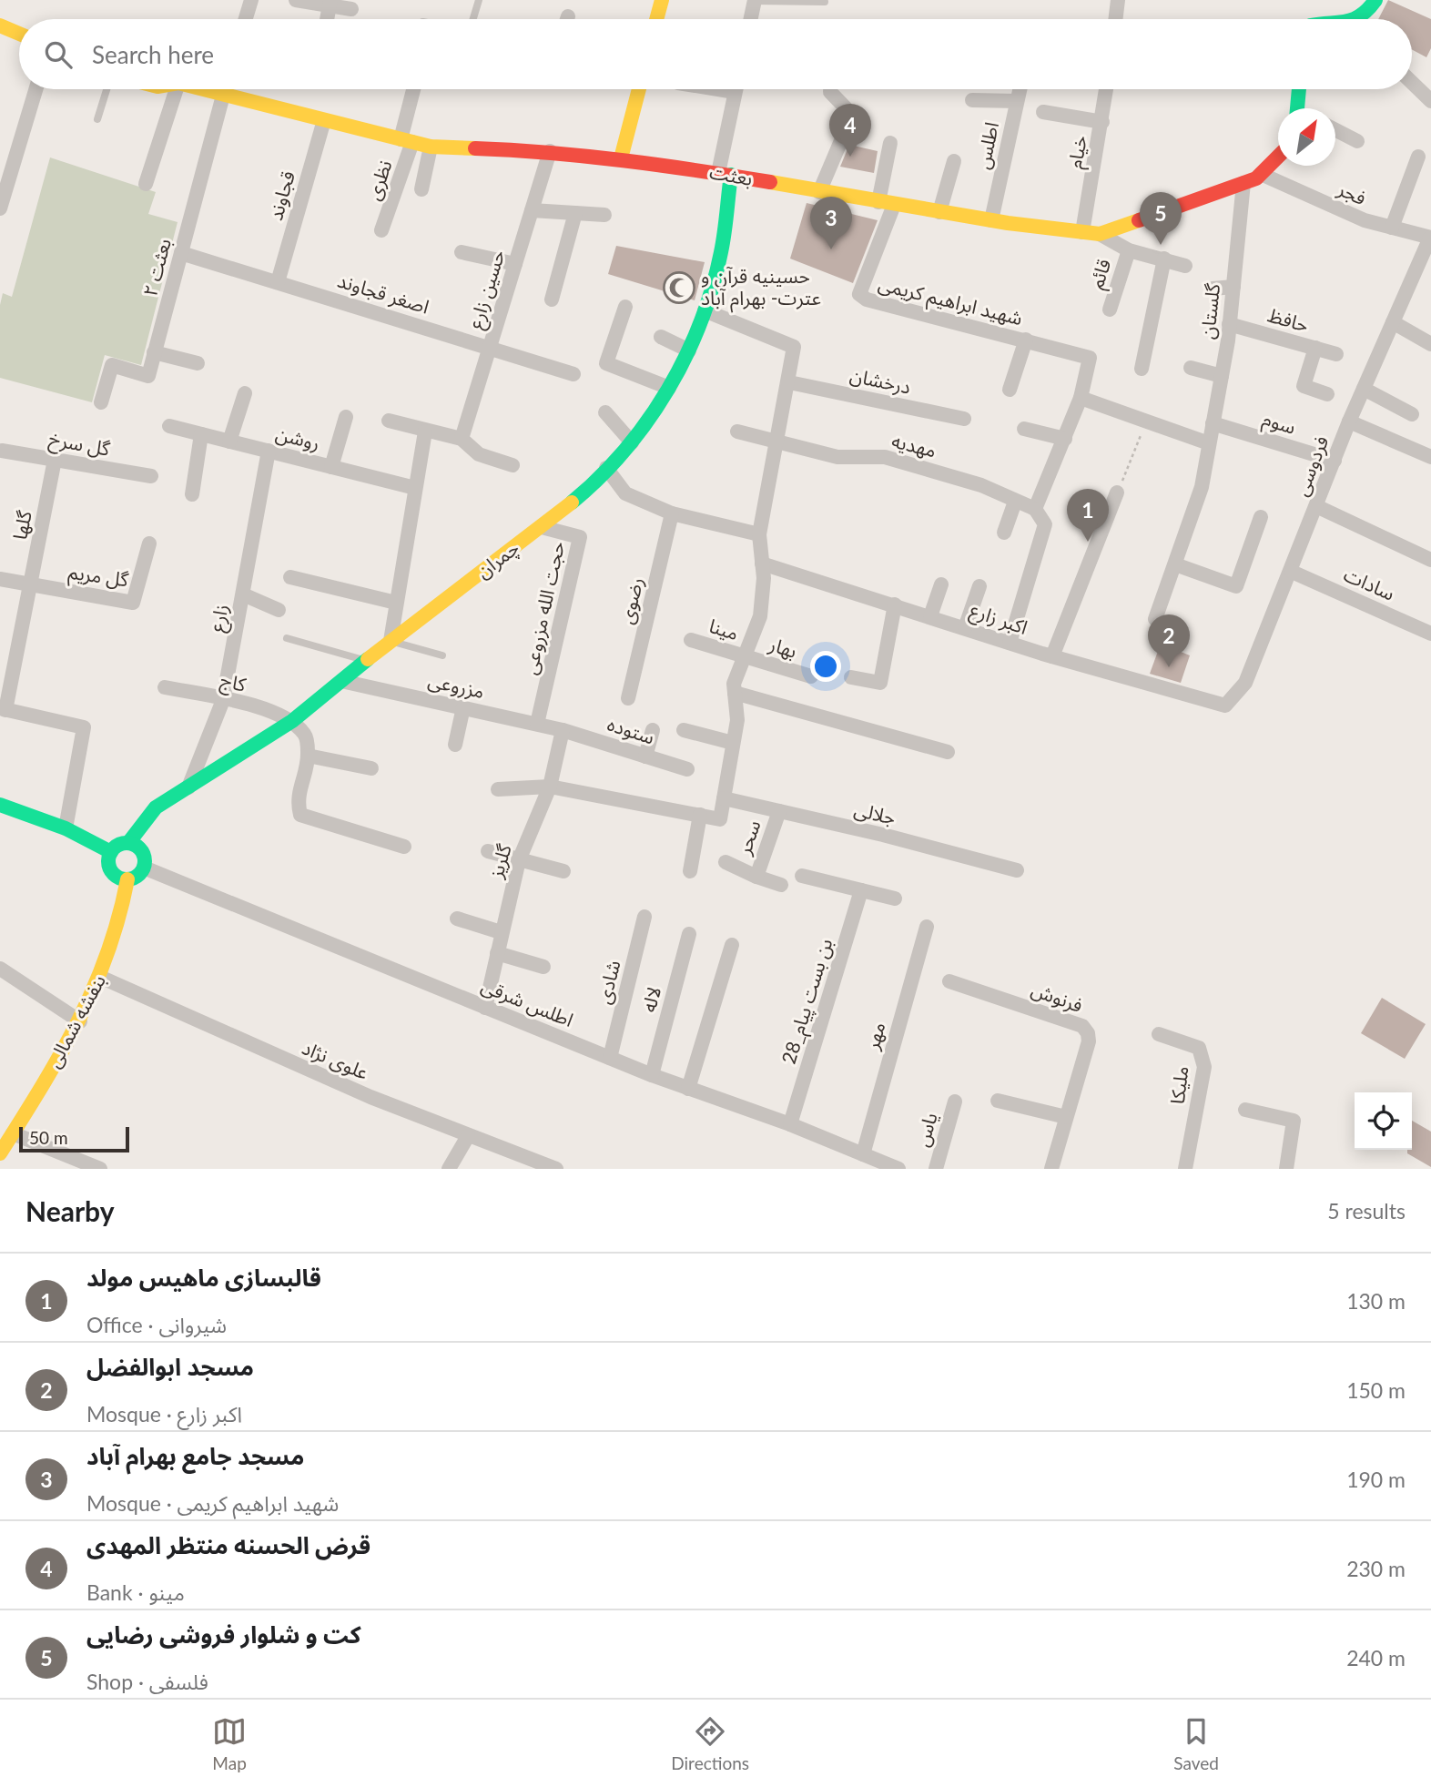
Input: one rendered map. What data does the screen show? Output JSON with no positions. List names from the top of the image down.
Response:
{
  "streets": {
    "street": [
      "اطلس",
      "خیام",
      "بعثت",
      "نظری",
      "فجر",
      "قجاوند",
      "بعثت ۲",
      "قائم",
      "حسین زارع",
      "اصغر قجاوند",
      "شهید ابراهیم کریمی",
      "گلستان",
      "حافظ",
      "درخشان",
      "سوم",
      "روشن",
      "گل سرخ",
      "مهدیه",
      "فردوسی",
      "گلها",
      "چمران",
      "گل مریم",
      "سادات",
      "رضوی",
      "حجت الله مزروعی",
      "زارع",
      "اکبر زارع",
      "مینا",
      "بهار",
      "کاج",
      "مزروعی",
      "ستوده",
      "جلالی",
      "سحر",
      "گلریز",
      "شادی",
      "فرنوش",
      "لاله",
      "بن بست پیام_28",
      "اطلس شرقی",
      "بنفشه شمالی",
      "مهر",
      "علوی نژاد",
      "ملیکا",
      "یاس"
    ]
  },
  "crossings": [
    ["اطلس", "بعثت"],
    ["خیام", "بعثت"],
    ["بعثت", "نظری"],
    ["بعثت", "فجر"],
    ["بعثت", "قجاوند"],
    ["بعثت", "بعثت ۲"],
    ["بعثت", "حسین زارع"],
    ["بعثت", "شهید ابراهیم کریمی"],
    ["بعثت", "گلستان"],
    ["بعثت", "چمران"],
    ["فجر", "فردوسی"],
    ["قجاوند", "اصغر قجاوند"],
    ["بعثت ۲", "اصغر قجاوند"],
    ["حسین زارع", "اصغر قجاوند"],
    ["گلستان", "حافظ"],
    ["گلستان", "سوم"],
    ["سوم", "فردوسی"],
    ["روشن", "زارع"],
    ["گل سرخ", "گلها"],
    ["فردوسی", "سادات"],
    ["فردوسی", "اکبر زارع"],
    ["گلها", "گل مریم"],
    ["چمران", "حجت الله مزروعی"],
    ["چمران", "زارع"],
    ["چمران", "کاج"],
    ["چمران", "مزروعی"],
    ["چمران", "اطلس شرقی"],
    ["چمران", "بنفشه شمالی"],
    ["حجت الله مزروعی", "مزروعی"],
    ["زارع", "کاج"],
    ["مینا", "بهار"],
    ["مزروعی", "ستوده"],
    ["مزروعی", "گلریز"],
    ["ستوده", "گلریز"],
    ["جلالی", "سحر"],
    ["گلریز", "اطلس شرقی"],
    ["شادی", "اطلس شرقی"],
    ["لاله", "اطلس شرقی"],
    ["بن بست پیام_28", "اطلس شرقی"],
    ["اطلس شرقی", "بنفشه شمالی"],
    ["اطلس شرقی", "مهر"],
    ["بنفشه شمالی", "علوی نژاد"]
  ],
  "places": {
    "mosque": ["حسینیه قرآن و عترت- بهرام آباد"]
  },
  "scale_bar": "50 m",
  "north": "top right",
  "page": {
    "search": "Search here",
    "pins": [
      "4",
      "5",
      "3",
      "1",
      "2"
    ],
    "scale": "50 m",
    "heading": ["Nearby", "5 results"],
    "list": [
      {
        "mark": "1",
        "name": "قالبسازی ماهیس مولد",
        "note": "Office · شیروانی",
        "value": "130 m"
      },
      {
        "mark": "2",
        "name": "مسجد ابوالفضل",
        "note": "Mosque · اکبر زارع",
        "value": "150 m"
      },
      {
        "mark": "3",
        "name": "مسجد جامع بهرام آباد",
        "note": "Mosque · شهید ابراهیم کریمی",
        "value": "190 m"
      },
      {
        "mark": "4",
        "name": "قرض الحسنه منتظر المهدی",
        "note": "Bank · مینو",
        "value": "230 m"
      },
      {
        "mark": "5",
        "name": "کت و شلوار فروشی رضایی",
        "note": "Shop · فلسفی",
        "value": "240 m"
      }
    ],
    "nav": ["Map", "Directions", "Saved"]
  }
}
